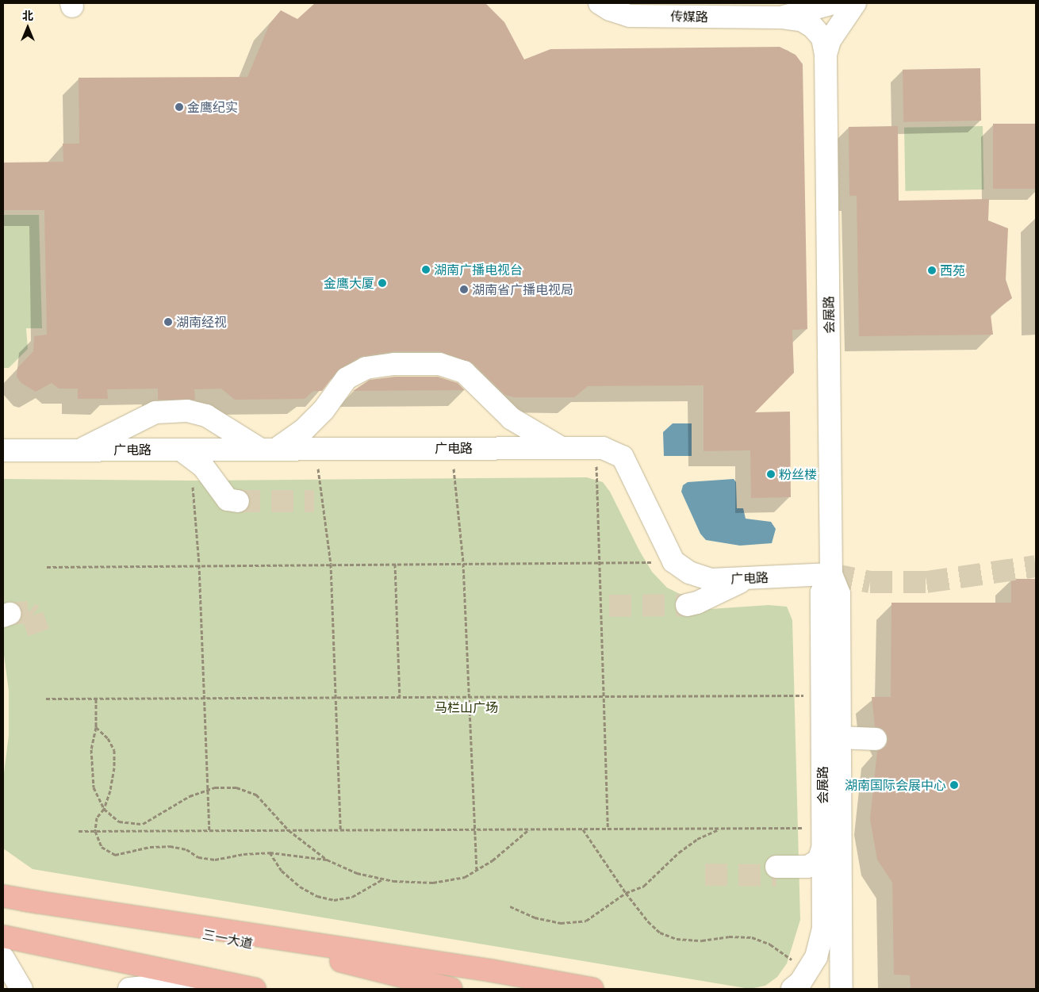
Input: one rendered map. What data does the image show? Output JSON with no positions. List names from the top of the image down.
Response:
{
  "streets": {
    "highway": ["三一大道"],
    "street": ["传媒路", "会展路", "广电路"]
  },
  "crossings": [
    ["会展路", "广电路"]
  ],
  "parks": ["马栏山广场"],
  "places": [
    "金鹰纪实",
    "湖南广播电视台",
    "西苑",
    "金鹰大厦",
    "湖南省广播电视局",
    "湖南经视",
    "粉丝楼",
    "湖南国际会展中心"
  ],
  "north": "top"
}
